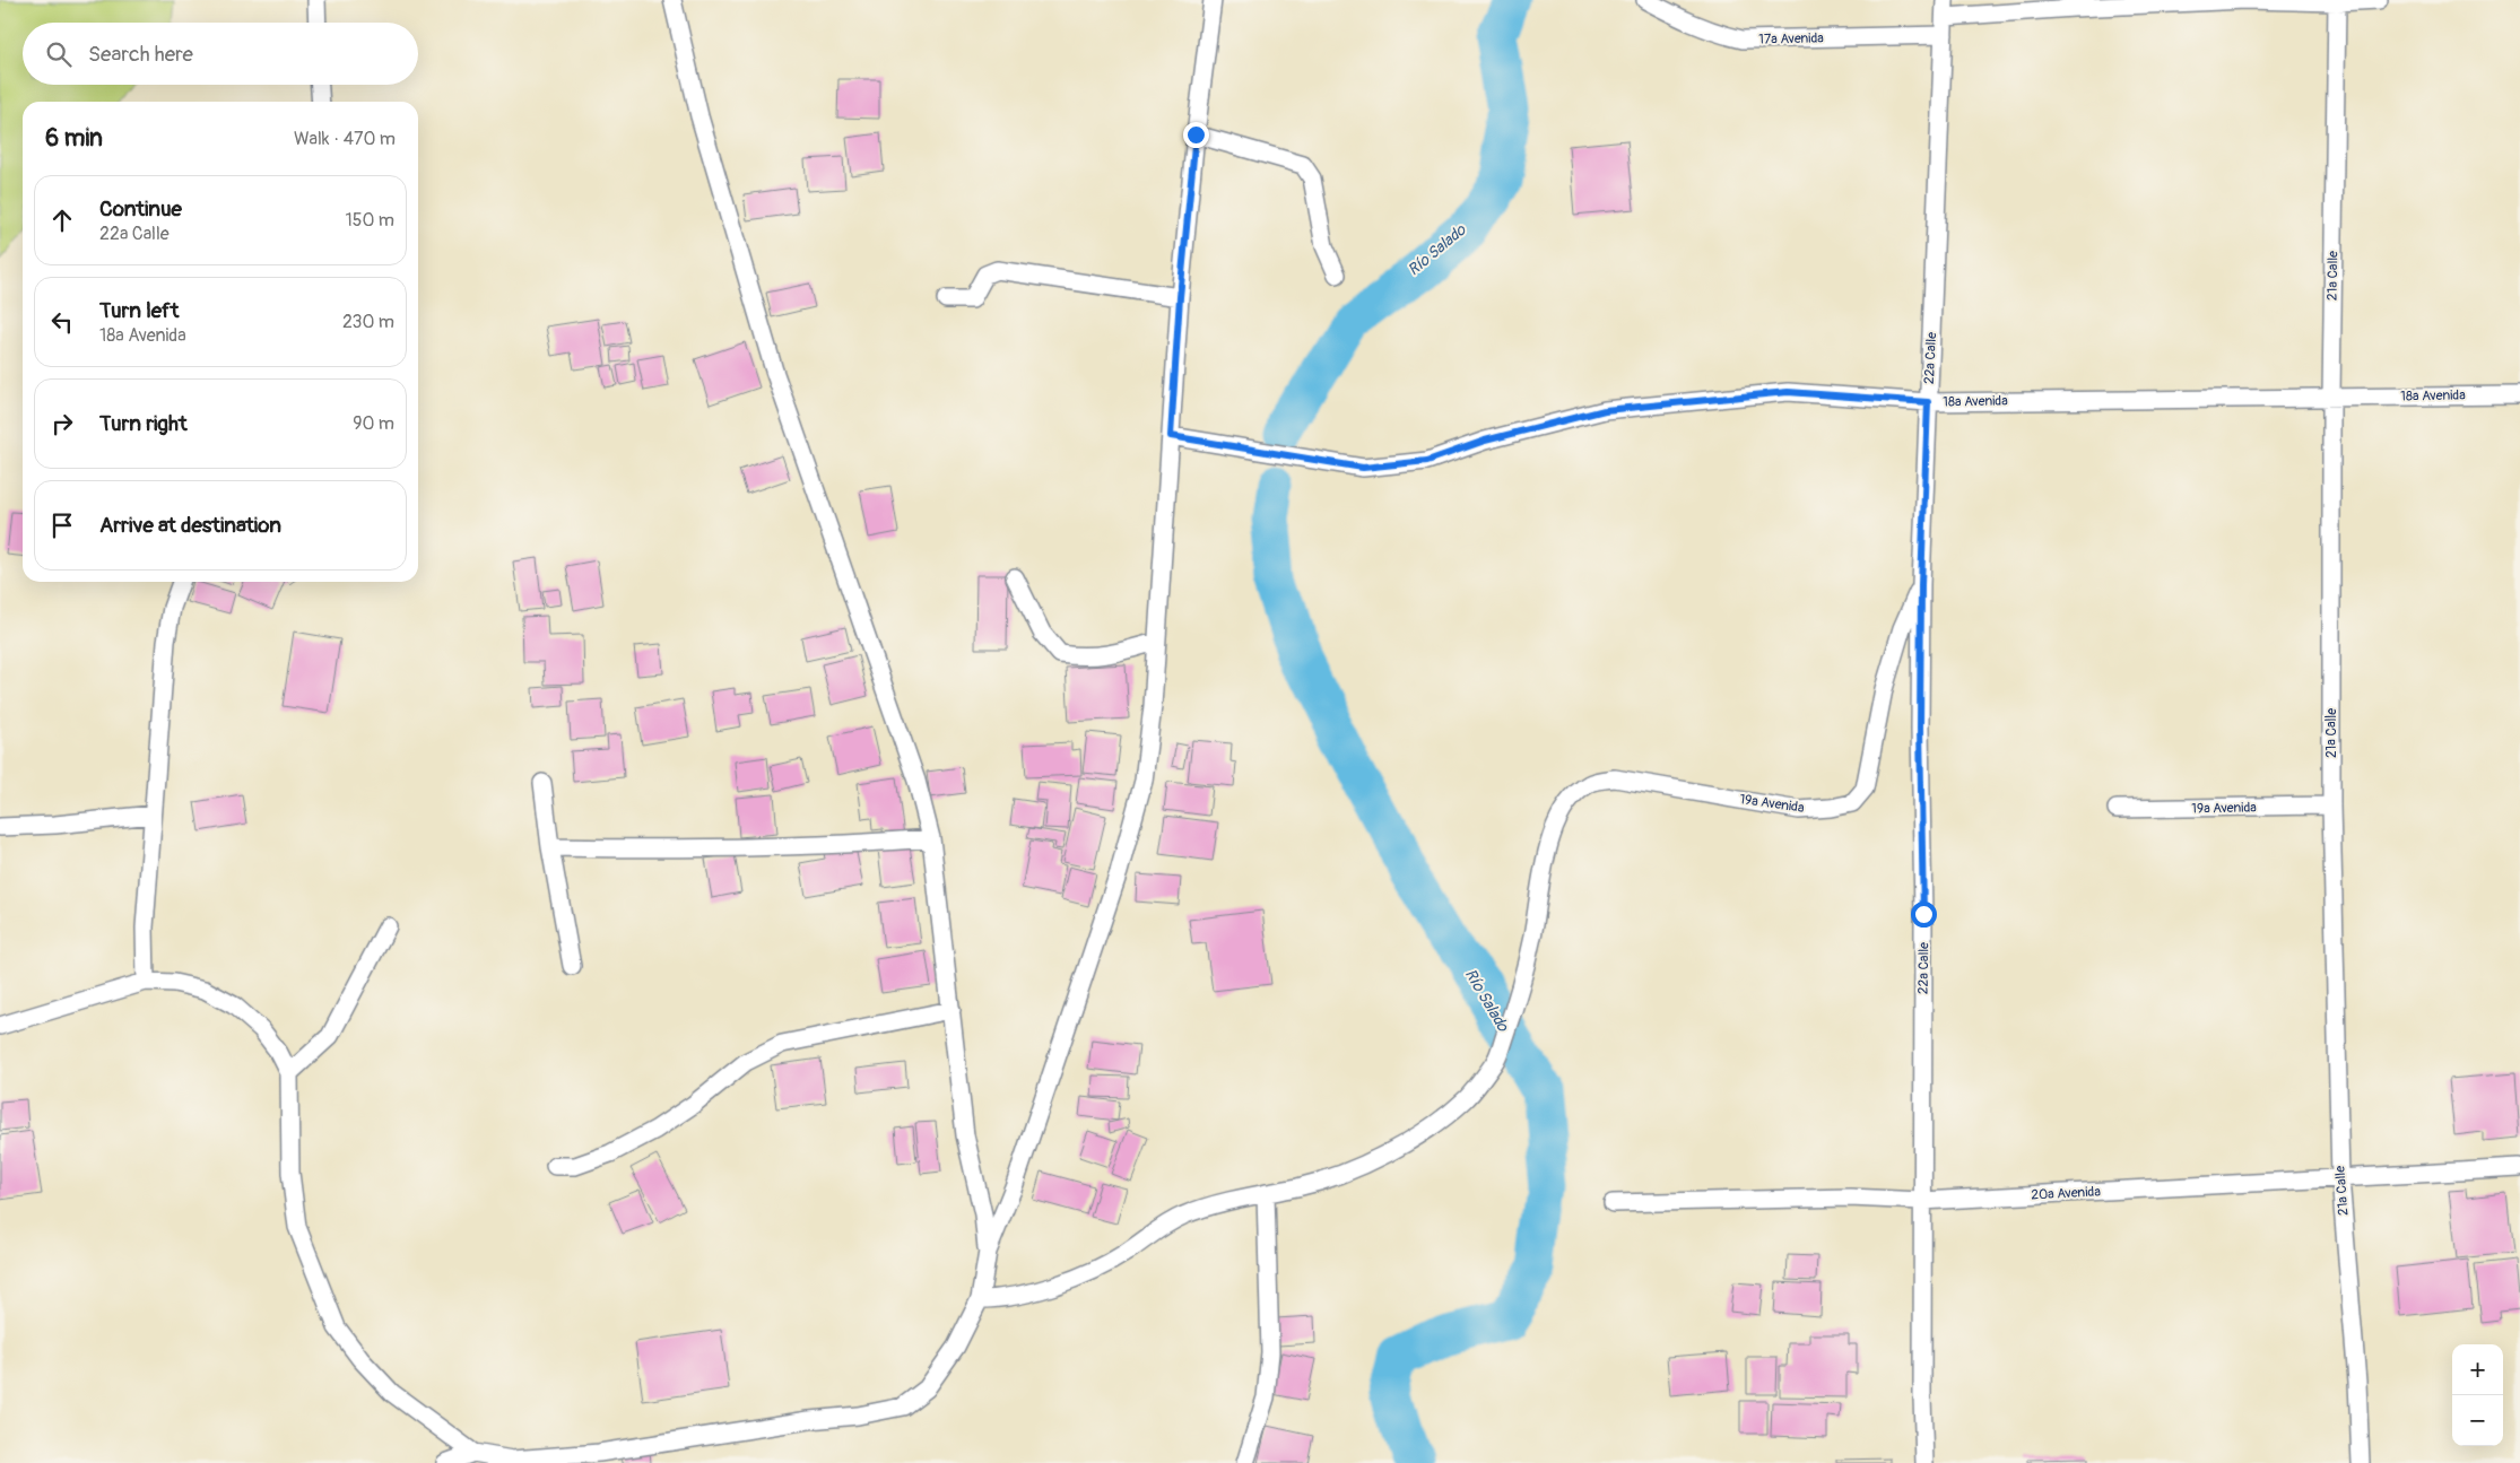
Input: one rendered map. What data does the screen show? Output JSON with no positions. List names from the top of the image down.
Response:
{
  "streets": {
    "street": [
      "17a Avenida",
      "21a Calle",
      "22a Calle",
      "18a Avenida",
      "19a Avenida",
      "20a Avenida"
    ]
  },
  "crossings": [
    ["17a Avenida", "22a Calle"],
    ["21a Calle", "18a Avenida"],
    ["21a Calle", "19a Avenida"],
    ["21a Calle", "20a Avenida"],
    ["22a Calle", "18a Avenida"],
    ["22a Calle", "19a Avenida"],
    ["22a Calle", "20a Avenida"]
  ],
  "water": ["Río Salado"],
  "page": {
    "search": "Search here",
    "heading": ["6 min", "Walk · 470 m"],
    "list": [
      ["Continue", "22a Calle", "150 m"],
      ["Turn left", "18a Avenida", "230 m"],
      ["Turn right", "90 m"],
      "Arrive at destination"
    ],
    "map_buttons": ["+", "−"]
  }
}
